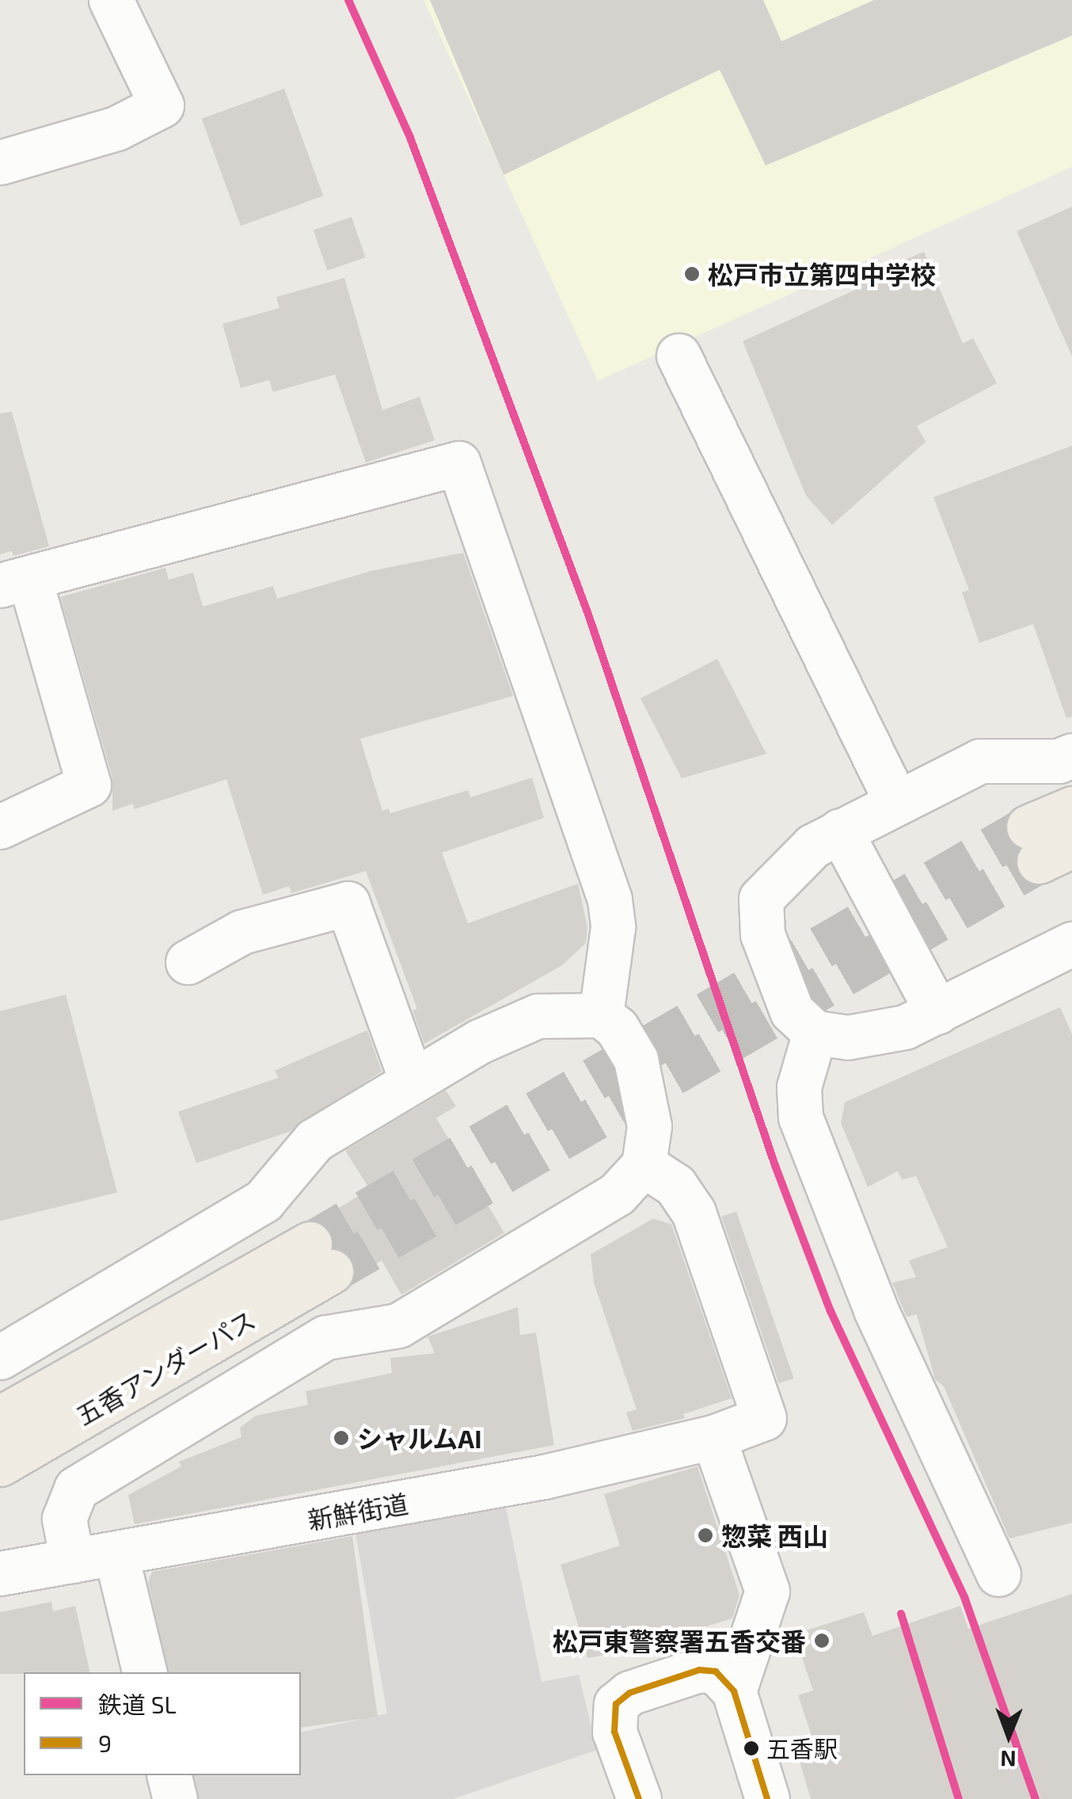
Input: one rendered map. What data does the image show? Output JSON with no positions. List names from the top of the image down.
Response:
{
  "streets": {
    "main road": ["五香アンダーパス"],
    "street": ["新鮮街道"]
  },
  "places": [
    "松戸市立第四中学校",
    "シャルムAI",
    "惣菜 西山",
    "松戸東警察署五香交番",
    "五香駅"
  ],
  "lines": ["rail line SL", "transit line 9"],
  "legend": ["鉄道 SL", "9"],
  "north": "bottom"
}
